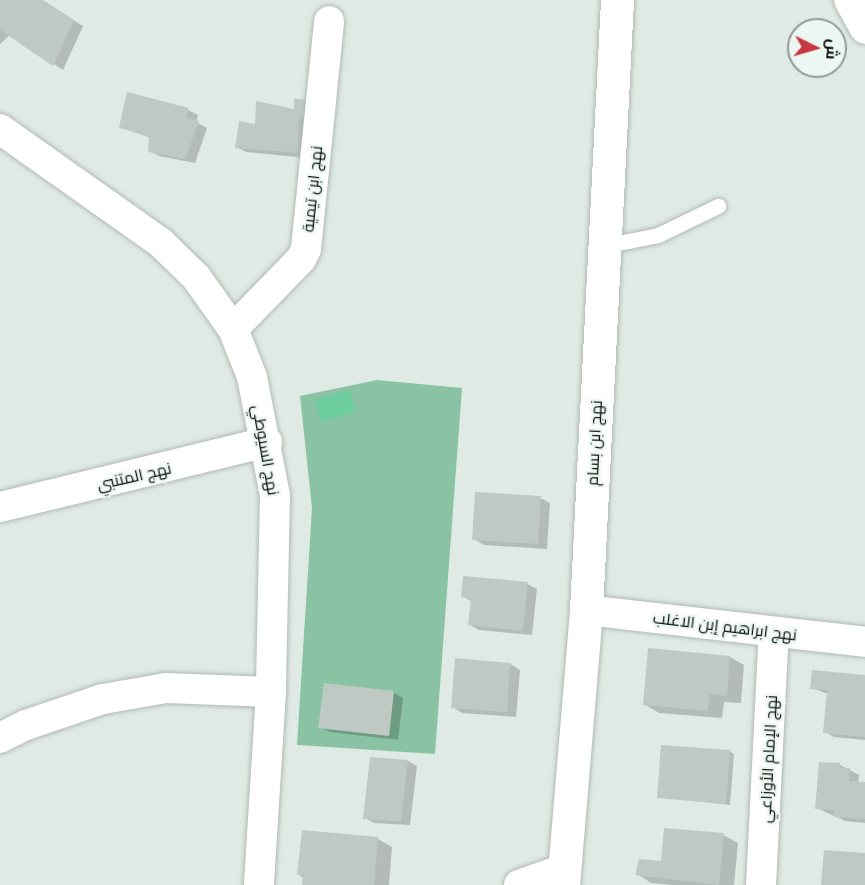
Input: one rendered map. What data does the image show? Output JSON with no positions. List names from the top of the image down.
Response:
{
  "streets": {
    "street": [
      "نهج ابن تيمية",
      "نهج ابن بسام",
      "نهج السيوطي",
      "نهج المتنبي",
      "نهج ابراهيم إبن الاغلب",
      "نهج الإمام الأوزاعي"
    ]
  },
  "crossings": [
    ["نهج ابن تيمية", "نهج السيوطي"],
    ["نهج ابن بسام", "نهج ابراهيم إبن الاغلب"],
    ["نهج السيوطي", "نهج المتنبي"],
    ["نهج ابراهيم إبن الاغلب", "نهج الإمام الأوزاعي"]
  ],
  "north": "right"
}
